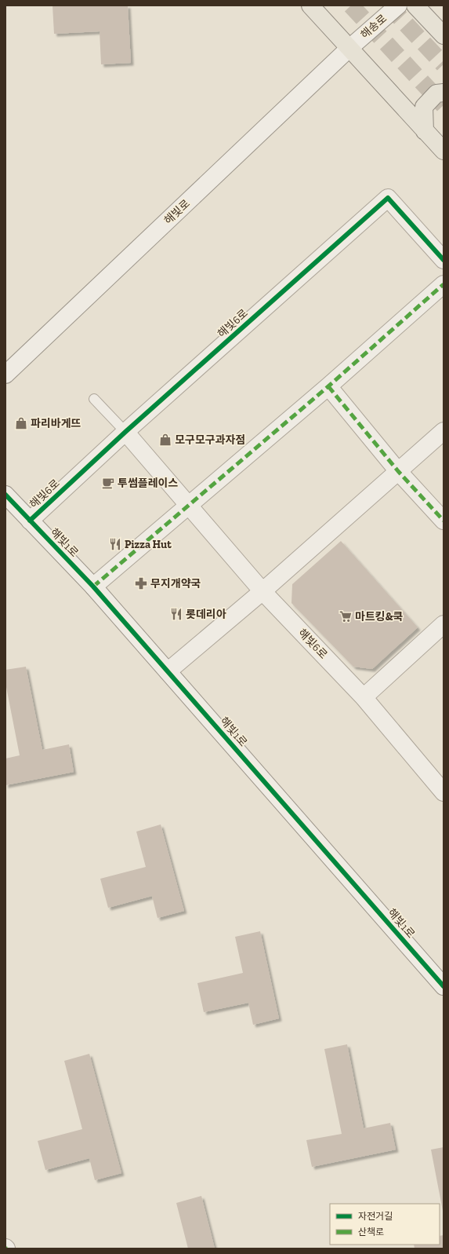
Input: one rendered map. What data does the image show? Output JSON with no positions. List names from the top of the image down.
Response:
{
  "streets": {
    "street": [
      "해송로",
      "해빛로",
      "해빛6로",
      "해빛1로"
    ]
  },
  "crossings": [
    ["해송로", "해빛로"],
    ["해빛6로", "해빛1로"]
  ],
  "places": {
    "shop": ["파리바게뜨", "모구모구과자점"],
    "cafe": ["투썸플레이스"],
    "restaurant": ["Pizza Hut", "롯데리아"],
    "pharmacy": ["무지개약국"],
    "supermarket": ["마트킹&쿡"]
  },
  "legend": ["자전거길", "산책로"]
}
